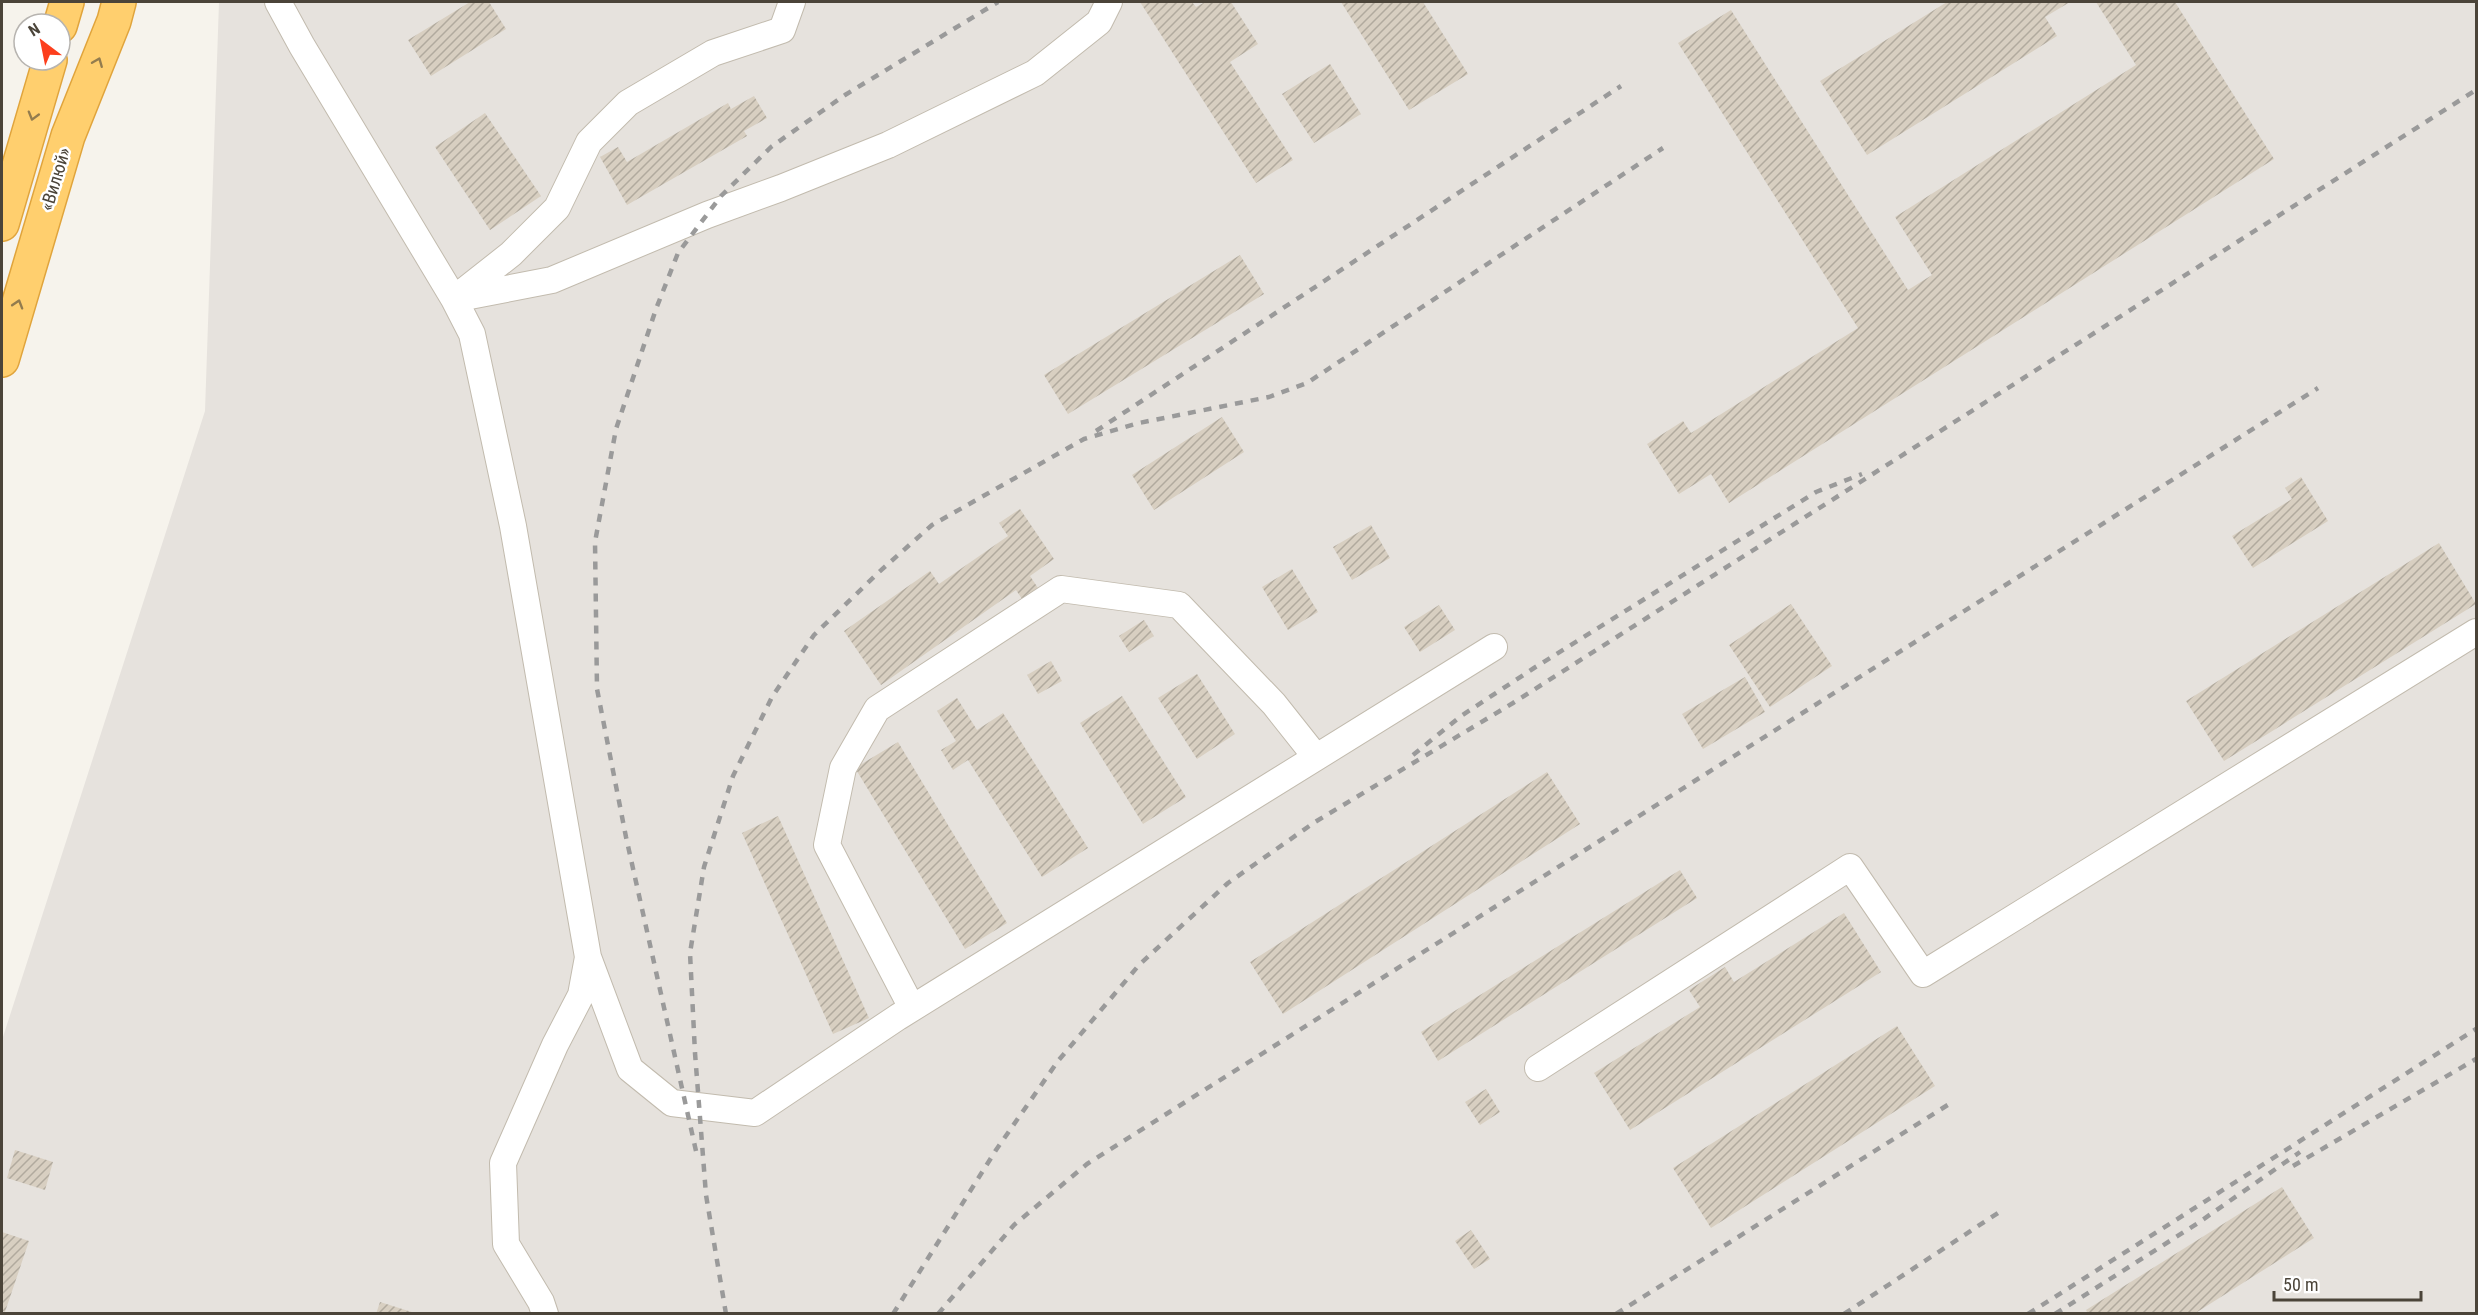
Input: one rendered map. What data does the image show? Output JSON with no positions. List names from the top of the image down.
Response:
{
  "streets": {
    "highway": ["«Вилюй»"]
  },
  "scale_bar": "50 m",
  "north": "top left"
}
